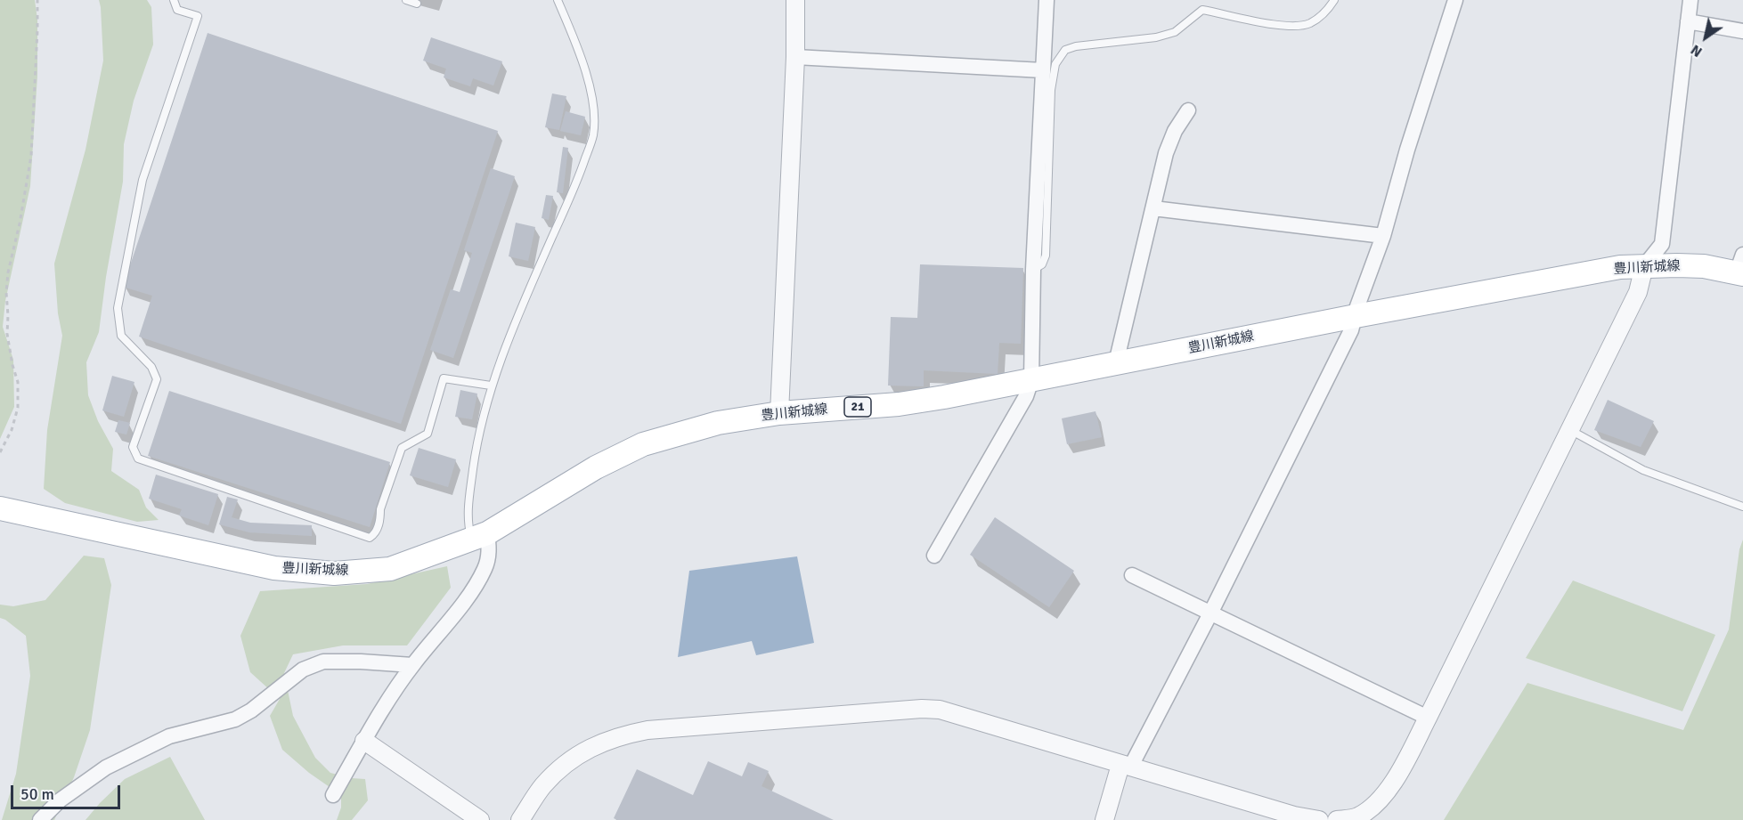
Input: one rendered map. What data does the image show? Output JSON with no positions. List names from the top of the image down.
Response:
{
  "streets": {
    "main road": ["豊川新城線", "21"]
  },
  "scale_bar": "50 m",
  "north": "bottom left"
}
